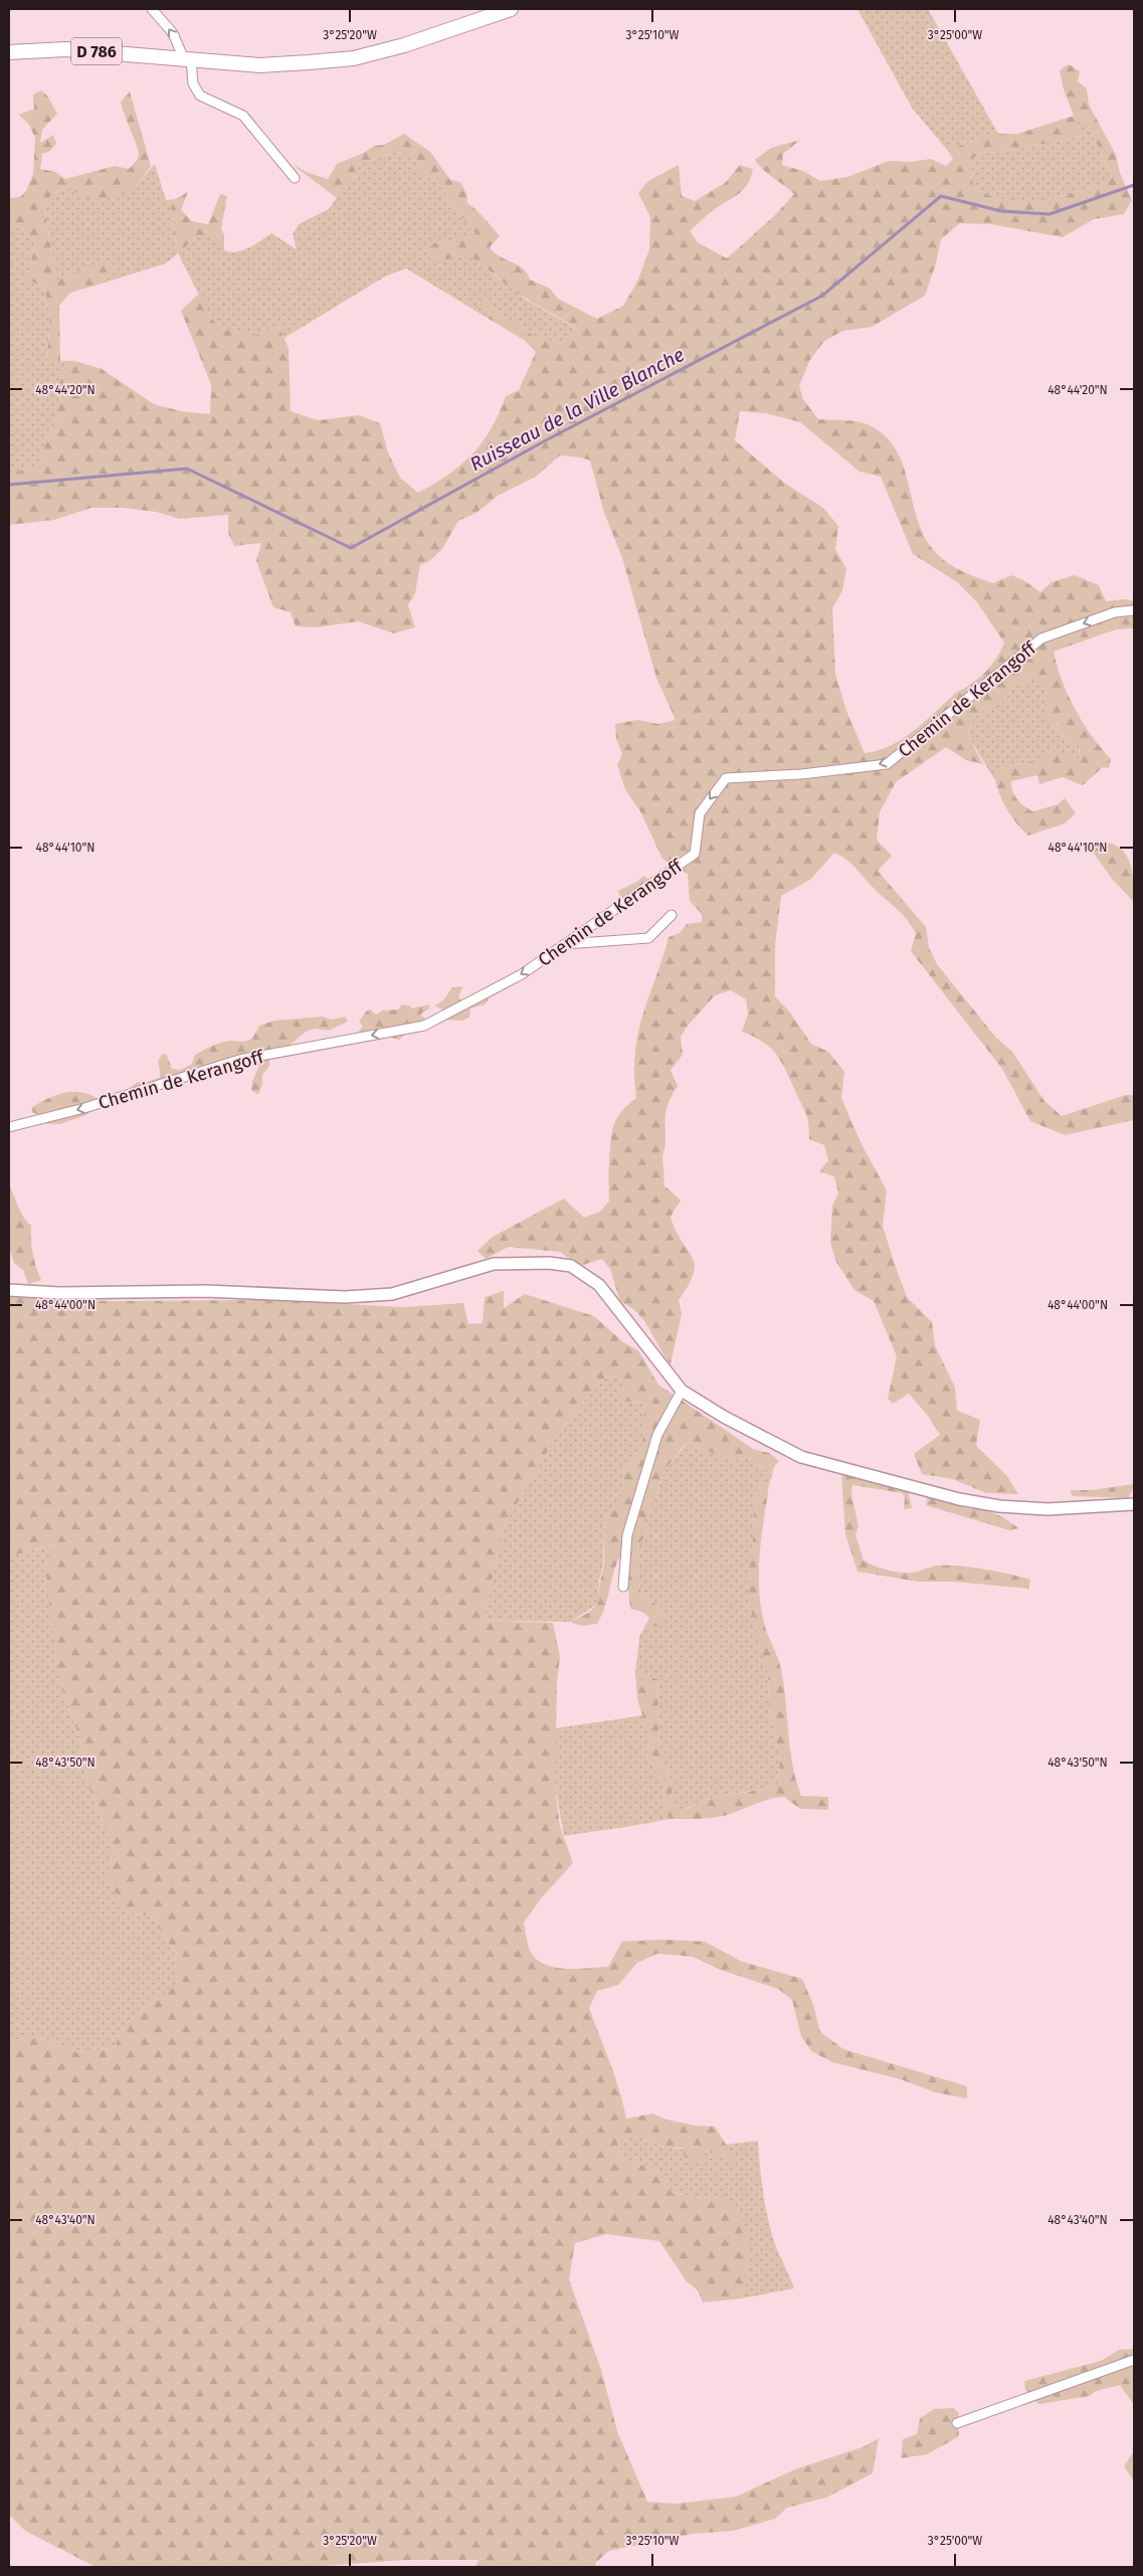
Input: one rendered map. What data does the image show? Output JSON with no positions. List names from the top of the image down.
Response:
{
  "streets": {
    "main road": ["D 786"],
    "street": ["Chemin de Kerangoff"]
  },
  "one_way": ["Chemin de Kerangoff"],
  "water": ["Ruisseau de la Ville Blanche"],
  "coordinates": [
    "3°25'20\"W",
    "3°25'10\"W",
    "3°25'00\"W",
    "48°44'20\"N",
    "48°44'10\"N",
    "48°44'00\"N",
    "48°43'50\"N",
    "48°43'40\"N"
  ]
}
